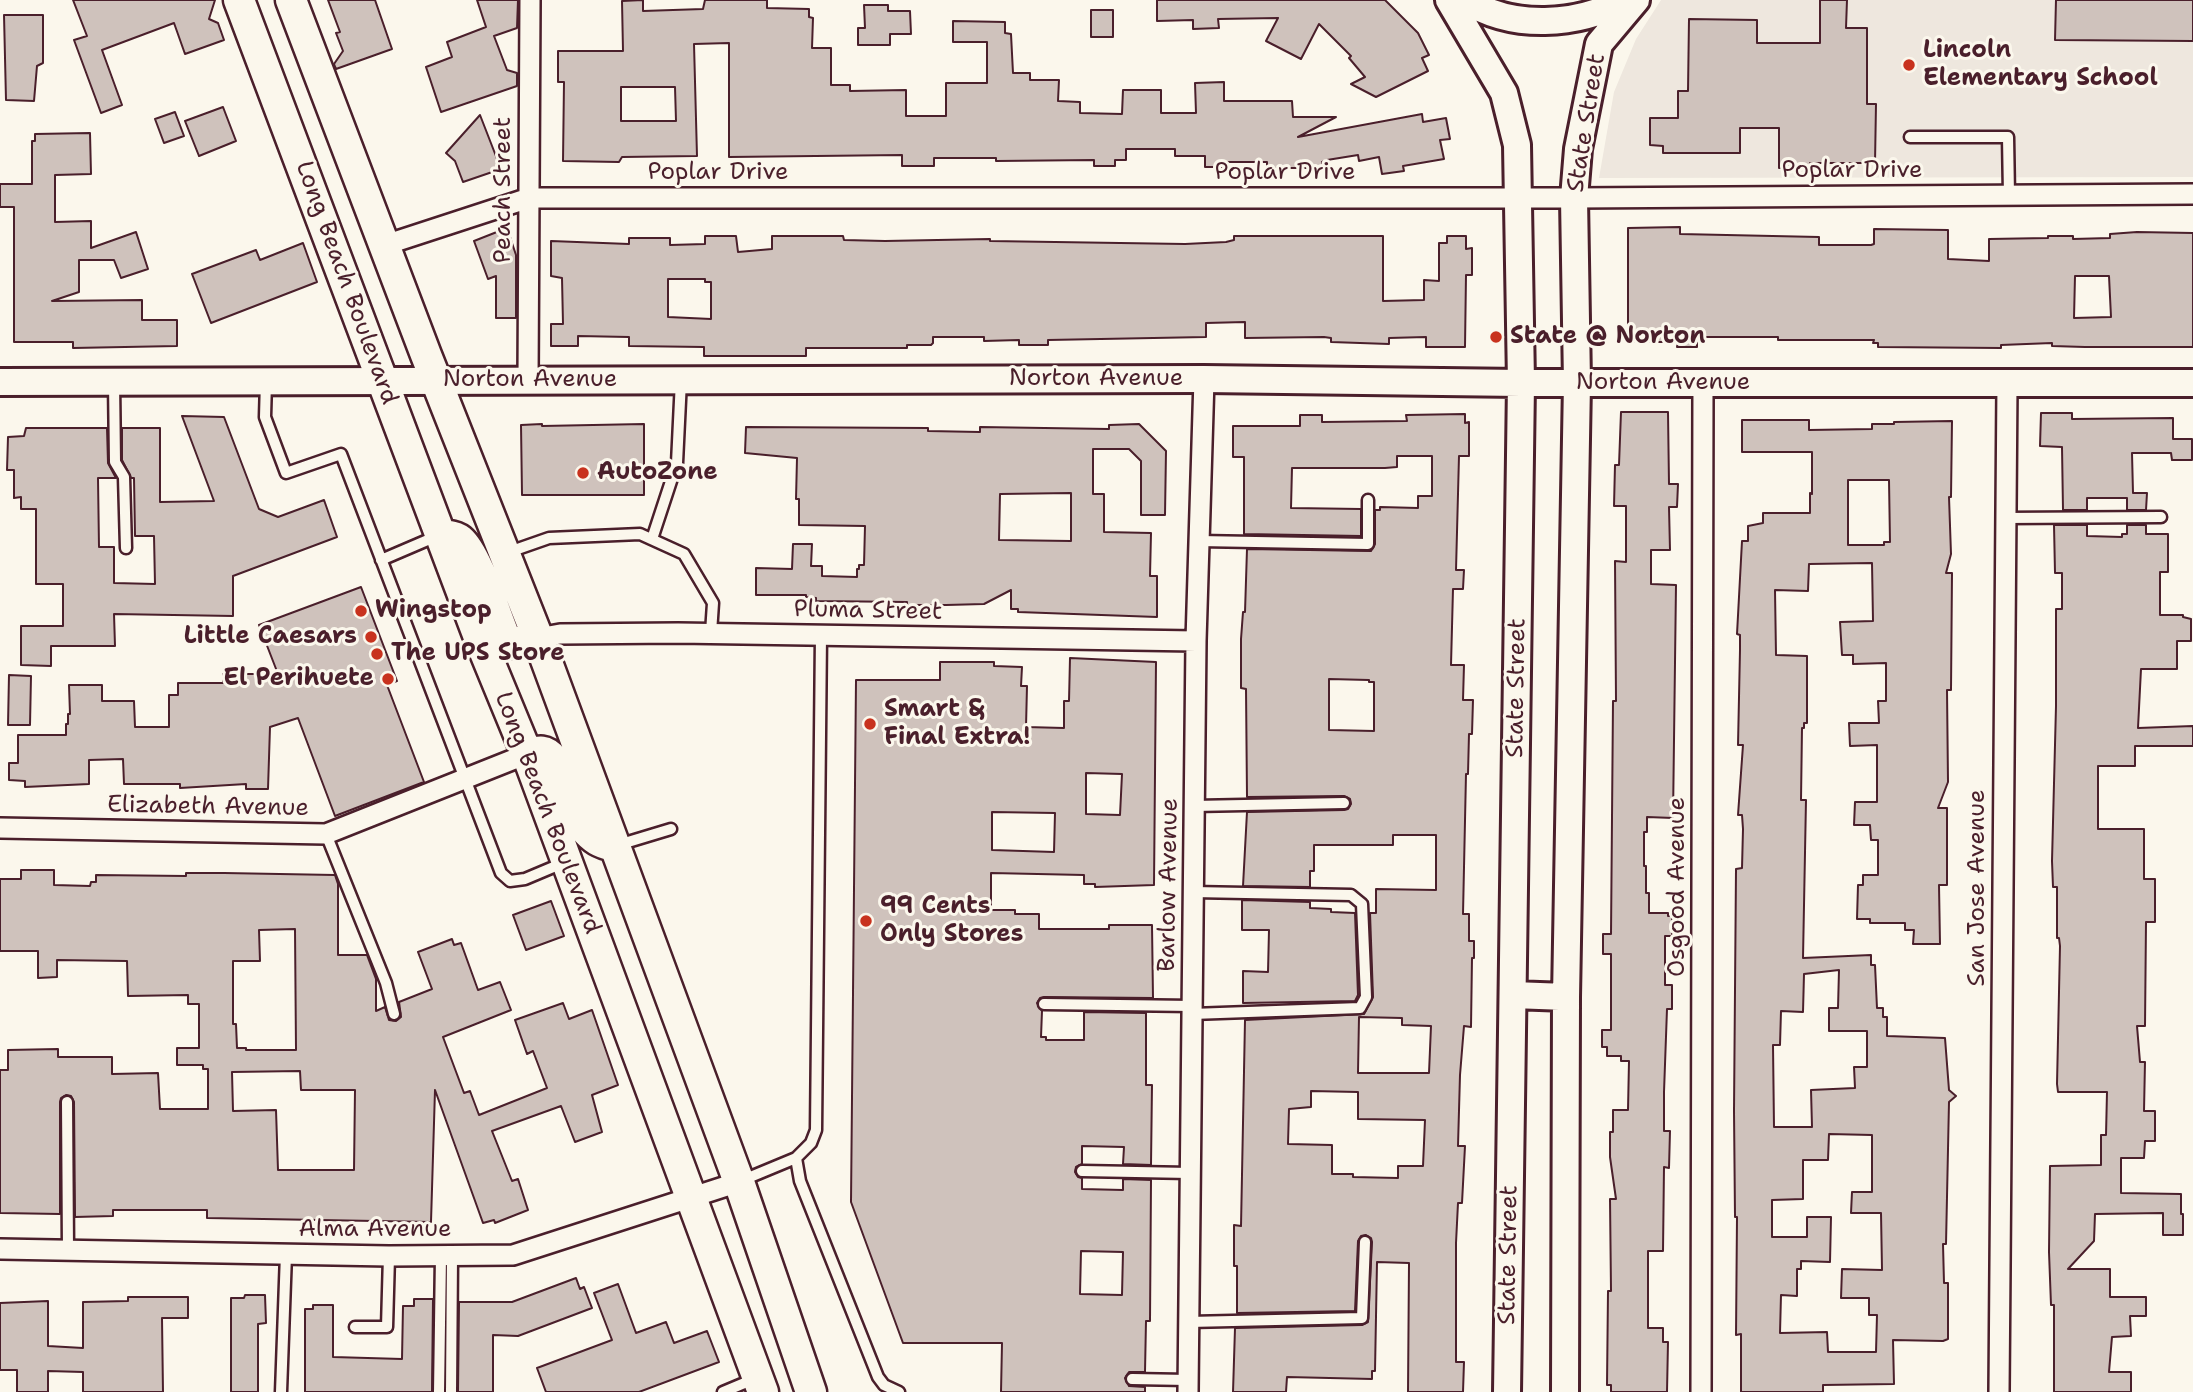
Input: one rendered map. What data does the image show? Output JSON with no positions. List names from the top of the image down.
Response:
{
  "streets": {
    "main road": ["State Street", "Long Beach Boulevard", "Norton Avenue"],
    "street": [
      "Poplar Drive",
      "Peach Street",
      "Pluma Street",
      "Elizabeth Avenue",
      "Barlow Avenue",
      "Osgood Avenue",
      "San Jose Avenue",
      "Alma Avenue"
    ]
  },
  "crossings": [
    ["State Street", "Poplar Drive"],
    ["State Street", "Norton Avenue"],
    ["Poplar Drive", "Peach Street"],
    ["Poplar Drive", "Long Beach Boulevard"],
    ["Peach Street", "Norton Avenue"],
    ["Long Beach Boulevard", "Norton Avenue"],
    ["Long Beach Boulevard", "Pluma Street"],
    ["Long Beach Boulevard", "Elizabeth Avenue"],
    ["Long Beach Boulevard", "Alma Avenue"],
    ["Norton Avenue", "Barlow Avenue"],
    ["Norton Avenue", "Osgood Avenue"],
    ["Norton Avenue", "San Jose Avenue"],
    ["Pluma Street", "Barlow Avenue"]
  ],
  "places": [
    "Lincoln Elementary School",
    "State @ Norton",
    "AutoZone",
    "Wingstop",
    "Little Caesars",
    "The UPS Store",
    "El Perihuete",
    "Smart & Final Extra!",
    "99 Cents Only Stores"
  ]
}
